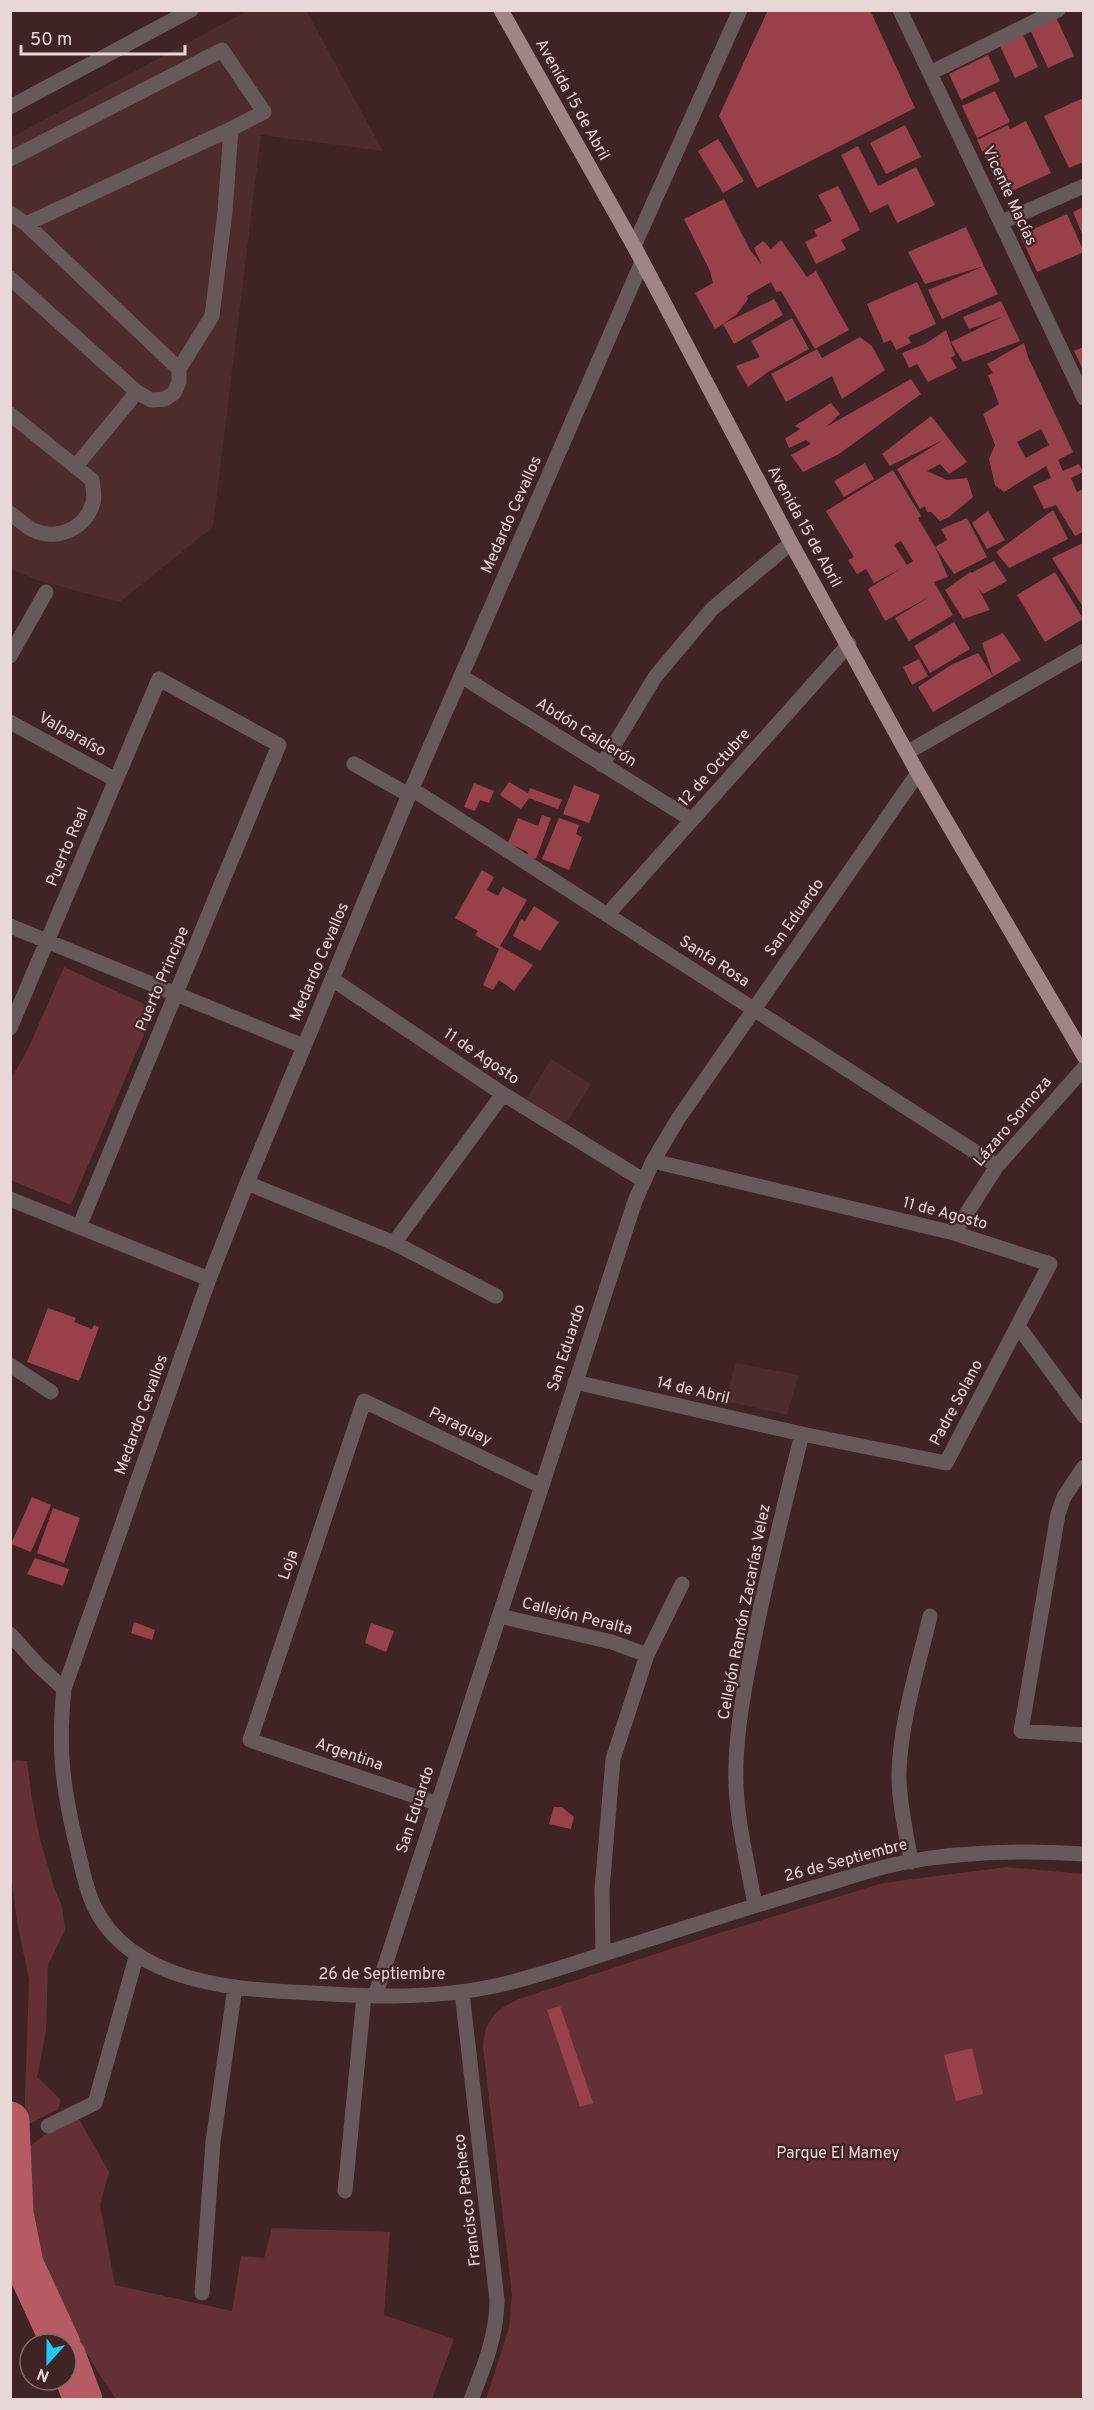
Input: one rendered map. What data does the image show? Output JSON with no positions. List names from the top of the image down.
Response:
{
  "streets": {
    "main road": ["Avenida 15 de Abril"],
    "street": [
      "Vicente Macías",
      "Medardo Cevallos",
      "Abdón Calderón",
      "Valparaíso",
      "12 de Octubre",
      "Puerto Real",
      "San Eduardo",
      "Santa Rosa",
      "Puerto Principe",
      "11 de Agosto",
      "Lázaro Sornoza",
      "14 de Abril",
      "Padre Solano",
      "Paraguay",
      "Loja",
      "Cellejón Ramón Zacarías Velez",
      "Callejón Peralta",
      "Argentina",
      "26 de Septiembre",
      "Francisco Pacheco"
    ]
  },
  "crossings": [
    ["Avenida 15 de Abril", "Medardo Cevallos"],
    ["Avenida 15 de Abril", "12 de Octubre"],
    ["Avenida 15 de Abril", "San Eduardo"],
    ["Medardo Cevallos", "Abdón Calderón"],
    ["Medardo Cevallos", "Santa Rosa"],
    ["Medardo Cevallos", "11 de Agosto"],
    ["Medardo Cevallos", "26 de Septiembre"],
    ["Abdón Calderón", "12 de Octubre"],
    ["Valparaíso", "Puerto Real"],
    ["12 de Octubre", "Santa Rosa"],
    ["Puerto Real", "Puerto Principe"],
    ["San Eduardo", "Santa Rosa"],
    ["San Eduardo", "11 de Agosto"],
    ["San Eduardo", "14 de Abril"],
    ["San Eduardo", "Paraguay"],
    ["San Eduardo", "Callejón Peralta"],
    ["San Eduardo", "Argentina"],
    ["San Eduardo", "26 de Septiembre"],
    ["Santa Rosa", "Lázaro Sornoza"],
    ["11 de Agosto", "Lázaro Sornoza"],
    ["11 de Agosto", "Padre Solano"],
    ["14 de Abril", "Padre Solano"],
    ["14 de Abril", "Cellejón Ramón Zacarías Velez"],
    ["Padre Solano", "Cellejón Ramón Zacarías Velez"],
    ["Paraguay", "Loja"],
    ["Loja", "Argentina"],
    ["Cellejón Ramón Zacarías Velez", "26 de Septiembre"],
    ["26 de Septiembre", "Francisco Pacheco"]
  ],
  "parks": ["Parque El Mamey"],
  "scale_bar": "50 m",
  "north": "bottom"
}
